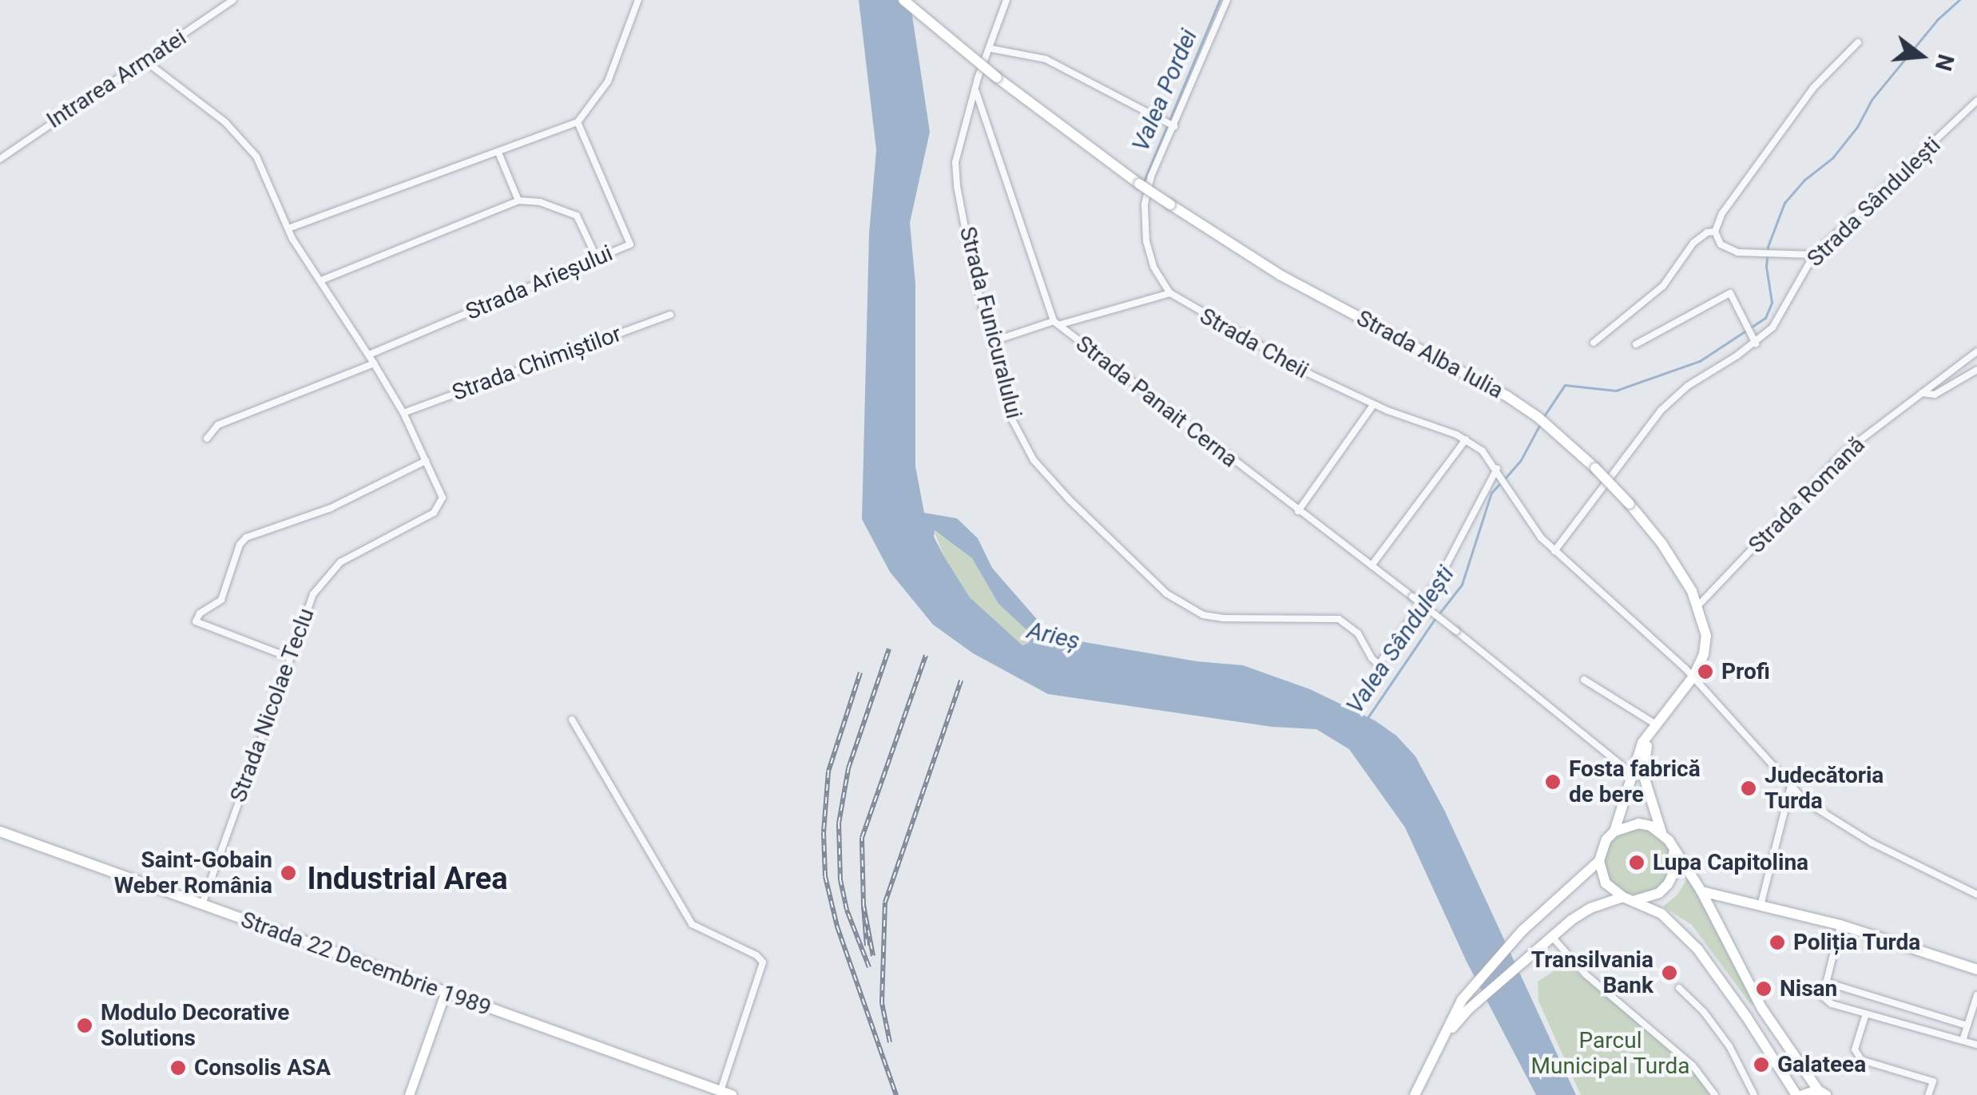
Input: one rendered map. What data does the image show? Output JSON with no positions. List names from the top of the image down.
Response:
{
  "streets": {
    "main road": ["Strada Alba Iulia", "Strada 22 Decembrie 1989"],
    "street": [
      "Intrarea Armatei",
      "Strada Sândulești",
      "Strada Arieșului",
      "Strada Funicuralului",
      "Strada Cheii",
      "Strada Chimiștilor",
      "Strada Panait Cerna",
      "Strada Romană",
      "Strada Nicolae Teclu"
    ]
  },
  "crossings": [
    ["Intrarea Armatei", "Strada Nicolae Teclu"],
    ["Strada Sândulești", "Strada Cheii"],
    ["Strada Arieșului", "Strada Nicolae Teclu"],
    ["Strada Funicuralului", "Strada Cheii"],
    ["Strada Funicuralului", "Strada Panait Cerna"],
    ["Strada Cheii", "Strada Alba Iulia"],
    ["Strada Alba Iulia", "Strada Romană"],
    ["Strada Chimiștilor", "Strada Nicolae Teclu"],
    ["Strada Nicolae Teclu", "Strada 22 Decembrie 1989"]
  ],
  "districts": ["Industrial Area"],
  "water": ["Valea Pordei", "Arieș", "Valea Sândulești"],
  "parks": ["Parcul Municipal Turda"],
  "places": [
    "Profi",
    "Fosta fabrică de bere",
    "Judecătoria Turda",
    "Lupa Capitolina",
    "Saint-Gobain Weber România",
    "Poliția Turda",
    "Transilvania Bank",
    "Nisan",
    "Modulo Decorative Solutions",
    "Galateea",
    "Consolis ASA"
  ],
  "north": "right"
}
